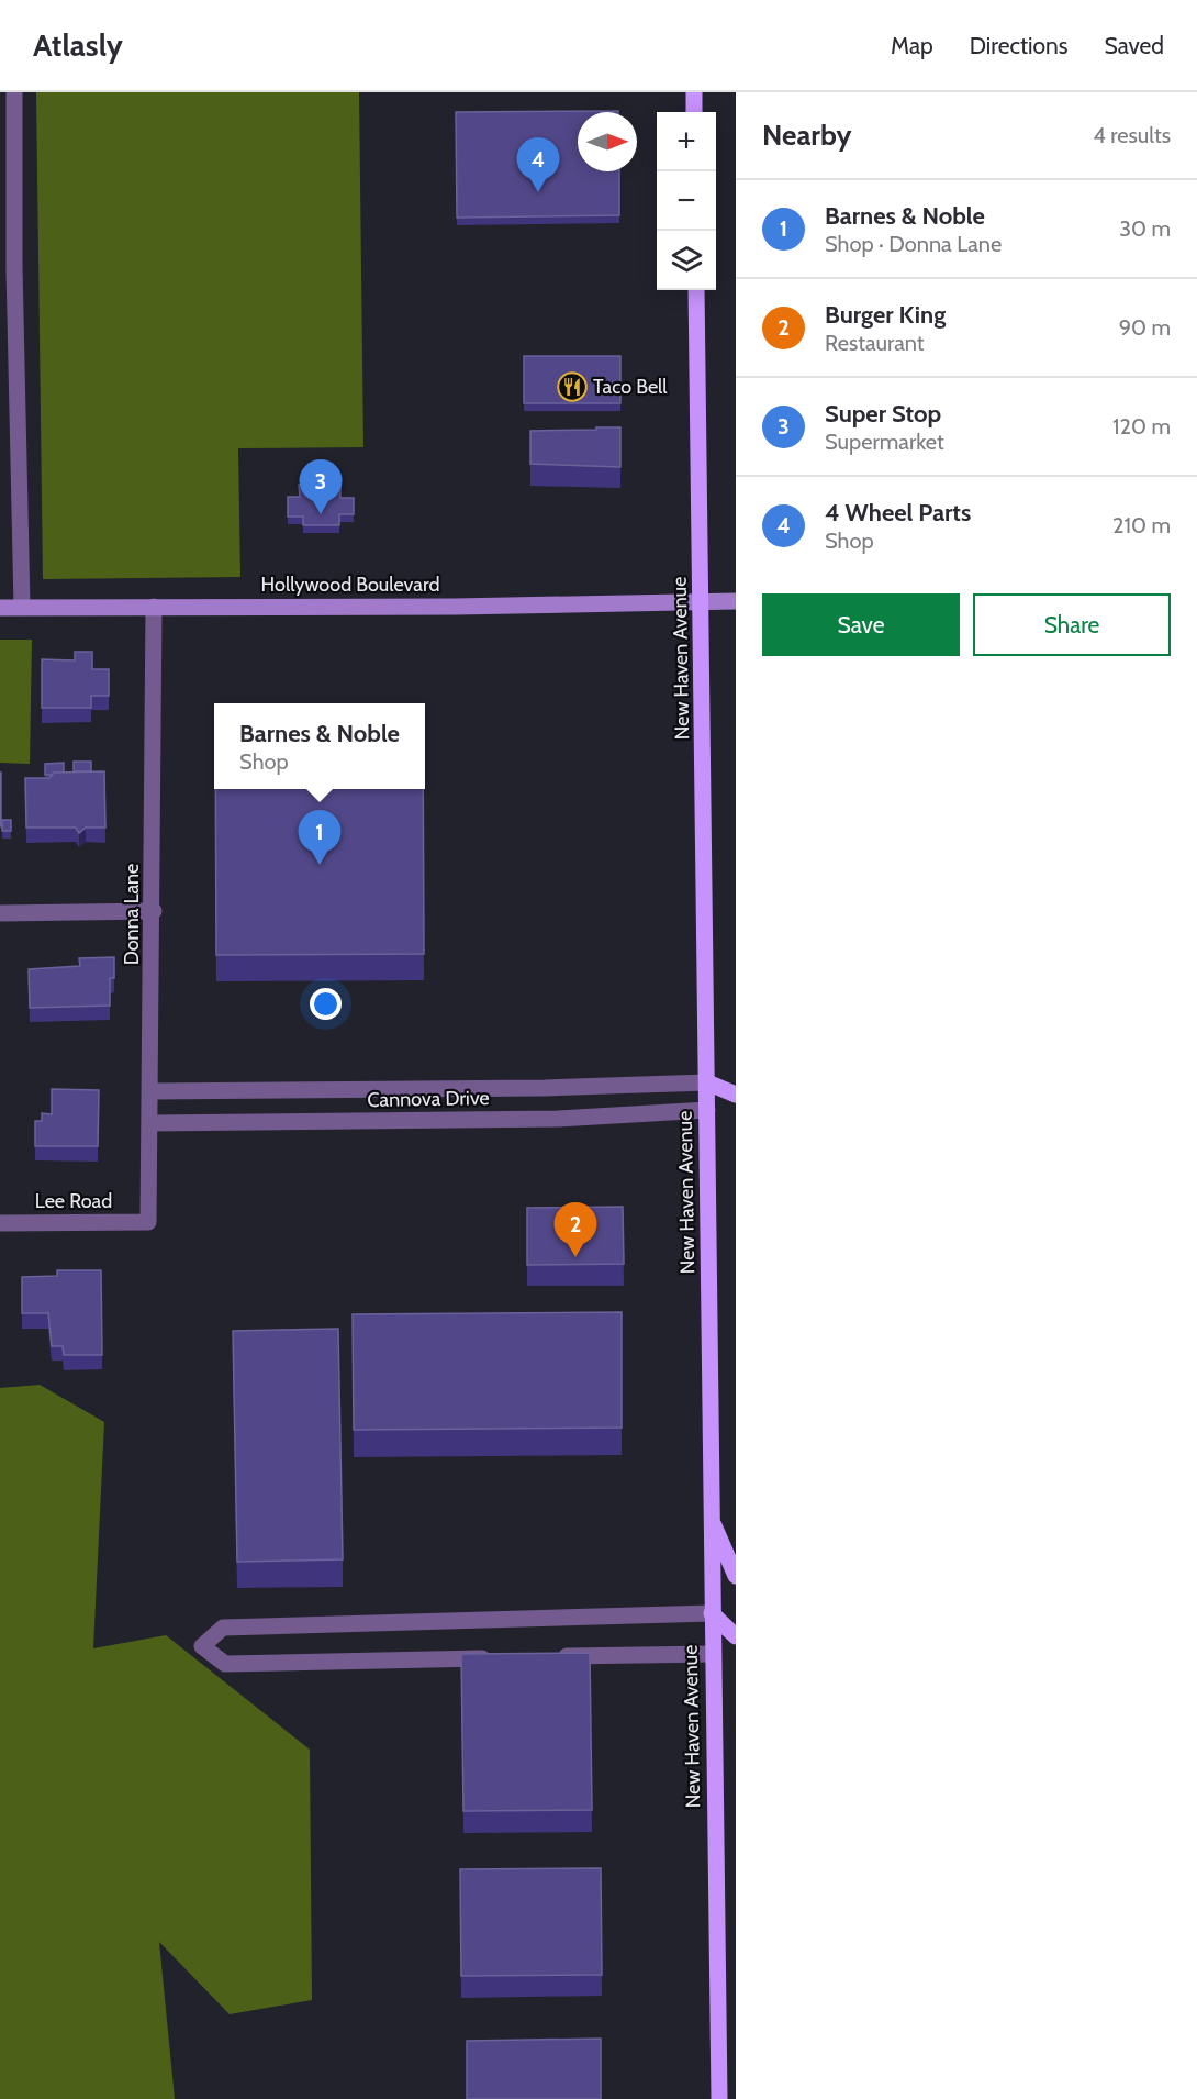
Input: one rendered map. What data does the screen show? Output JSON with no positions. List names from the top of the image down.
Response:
{
  "streets": {
    "main road": ["New Haven Avenue"],
    "street": [
      "Hollywood Boulevard",
      "Donna Lane",
      "Cannova Drive",
      "Lee Road"
    ]
  },
  "crossings": [
    ["Hollywood Boulevard", "New Haven Avenue"],
    ["Hollywood Boulevard", "Donna Lane"],
    ["New Haven Avenue", "Cannova Drive"],
    ["Donna Lane", "Cannova Drive"],
    ["Donna Lane", "Lee Road"]
  ],
  "places": {
    "restaurant": ["Taco Bell"]
  },
  "north": "right",
  "page": {
    "header": "Atlasly",
    "nav": ["Map", "Directions", "Saved"],
    "heading": ["Nearby", "4 results"],
    "map_buttons": ["+", "−"],
    "pins": [
      "4",
      "3",
      "1",
      "2"
    ],
    "list": [
      {
        "mark": "1",
        "name": "Barnes & Noble",
        "note": "Shop · Donna Lane",
        "value": "30 m"
      },
      {
        "mark": "2",
        "name": "Burger King",
        "note": "Restaurant",
        "value": "90 m"
      },
      {
        "mark": "3",
        "name": "Super Stop",
        "note": "Supermarket",
        "value": "120 m"
      },
      {
        "mark": "4",
        "name": "4 Wheel Parts",
        "note": "Shop",
        "value": "210 m"
      }
    ],
    "buttons": ["Save", "Share"],
    "popup": ["Barnes & Noble", "Shop"]
  }
}
